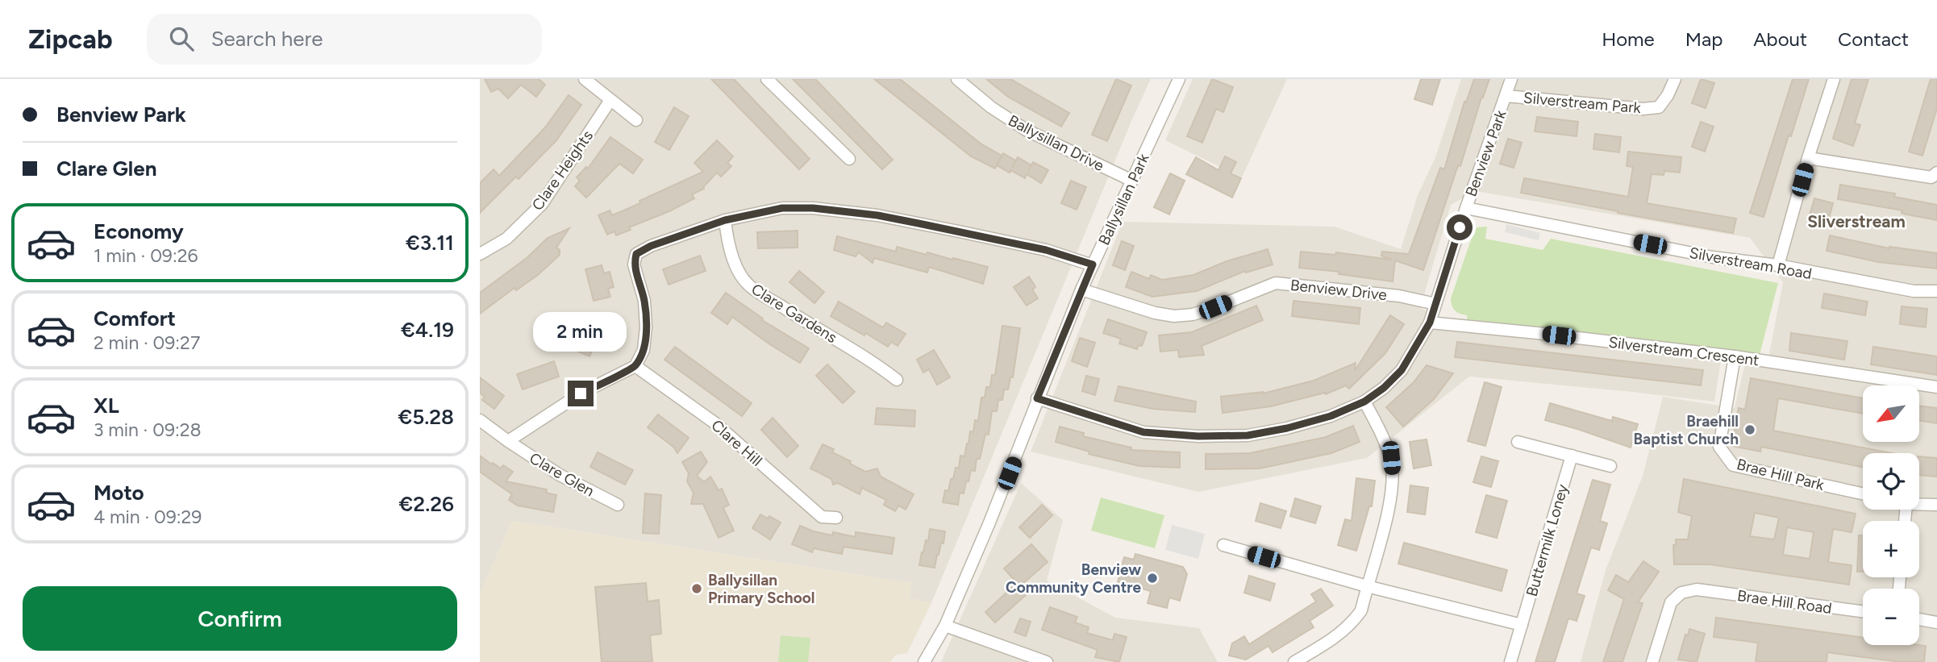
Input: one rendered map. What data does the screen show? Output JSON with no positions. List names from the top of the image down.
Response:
{
  "streets": {
    "street": [
      "Silverstream Park",
      "Ballysillan Drive",
      "Benview Park",
      "Clare Heights",
      "Ballysillan Park",
      "Silverstream Road",
      "Benview Drive",
      "Clare Gardens",
      "Silverstream Crescent",
      "Clare Hill",
      "Clare Glen",
      "Brae Hill Park",
      "Buttermilk Loney",
      "Brae Hill Road"
    ]
  },
  "crossings": [
    ["Silverstream Park", "Benview Park"],
    ["Ballysillan Drive", "Ballysillan Park"],
    ["Benview Park", "Ballysillan Park"],
    ["Benview Park", "Silverstream Road"],
    ["Benview Park", "Benview Drive"],
    ["Benview Park", "Silverstream Crescent"],
    ["Ballysillan Park", "Benview Drive"],
    ["Silverstream Crescent", "Brae Hill Park"],
    ["Clare Hill", "Clare Glen"]
  ],
  "districts": ["Sliverstream"],
  "places": ["Braehill Baptist Church", "Benview Community Centre", "Ballysillan Primary School"],
  "north": "bottom left",
  "page": {
    "header": "Zipcab",
    "search": "Search here",
    "nav": [
      "Home",
      "Map",
      "About",
      "Contact"
    ],
    "banner": ["Benview Park", "Clare Glen"],
    "list": [
      {
        "name": "Economy",
        "note": "1 min · 09:26",
        "value": "€3.11"
      },
      {
        "name": "Comfort",
        "note": "2 min · 09:27",
        "value": "€4.19"
      },
      {
        "name": "XL",
        "note": "3 min · 09:28",
        "value": "€5.28"
      },
      {
        "name": "Moto",
        "note": "4 min · 09:29",
        "value": "€2.26"
      }
    ],
    "bubble": "2 min",
    "map_buttons": ["+", "−"],
    "buttons": "Confirm"
  }
}
